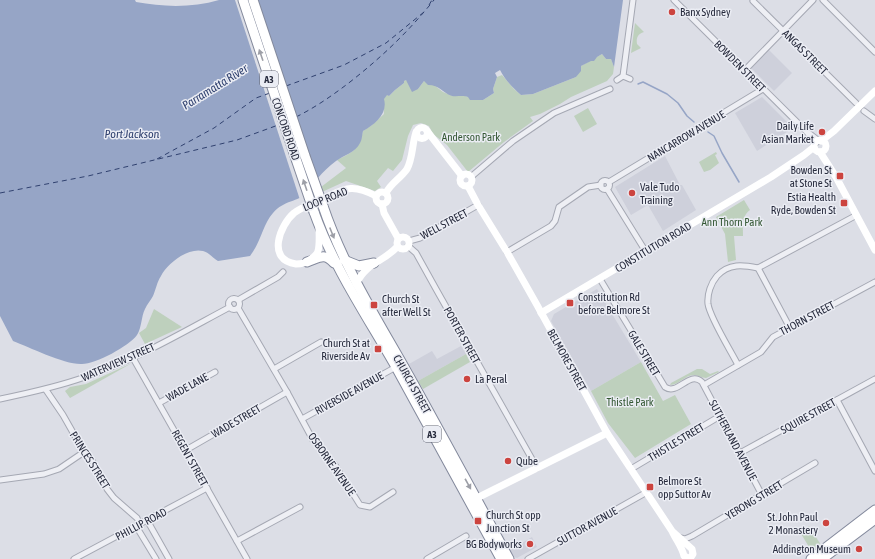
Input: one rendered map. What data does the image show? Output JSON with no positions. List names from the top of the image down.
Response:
{
  "streets": {
    "highway": ["A3", "CONCORD ROAD", "CHURCH STREET"],
    "main road": [
      "BOWDEN STREET",
      "LOOP ROAD",
      "CONSTITUTION ROAD",
      "BELMORE STREET"
    ],
    "street": [
      "ANGAS STREET",
      "NANCARROW AVENUE",
      "WELL STREET",
      "THORN STREET",
      "PORTER STREET",
      "GALE STREET",
      "WATERVIEW STREET",
      "WADE LANE",
      "RIVERSIDE AVENUE",
      "SQUIRE STREET",
      "WADE STREET",
      "SUTHERLAND AVENUE",
      "THISTLE STREET",
      "REGENT STREET",
      "PRINCES STREET",
      "OSBORNE AVENUE",
      "YERONG STREET",
      "PHILLIP ROAD",
      "SUTTOR AVENUE"
    ]
  },
  "crossings": [
    ["BOWDEN STREET", "NANCARROW AVENUE"],
    ["BOWDEN STREET", "CONSTITUTION ROAD"],
    ["CONCORD ROAD", "CHURCH STREET"],
    ["LOOP ROAD", "CHURCH STREET"],
    ["WELL STREET", "PORTER STREET"],
    ["WELL STREET", "BELMORE STREET"],
    ["CONSTITUTION ROAD", "GALE STREET"],
    ["CONSTITUTION ROAD", "BELMORE STREET"],
    ["THORN STREET", "GALE STREET"],
    ["THORN STREET", "SUTHERLAND AVENUE"],
    ["GALE STREET", "SUTHERLAND AVENUE"],
    ["BELMORE STREET", "THISTLE STREET"],
    ["BELMORE STREET", "YERONG STREET"],
    ["BELMORE STREET", "SUTTOR AVENUE"],
    ["WATERVIEW STREET", "REGENT STREET"],
    ["WATERVIEW STREET", "PRINCES STREET"],
    ["WATERVIEW STREET", "OSBORNE AVENUE"],
    ["CHURCH STREET", "RIVERSIDE AVENUE"],
    ["WADE LANE", "REGENT STREET"],
    ["RIVERSIDE AVENUE", "OSBORNE AVENUE"],
    ["SQUIRE STREET", "SUTHERLAND AVENUE"],
    ["WADE STREET", "REGENT STREET"],
    ["WADE STREET", "OSBORNE AVENUE"],
    ["SUTHERLAND AVENUE", "THISTLE STREET"],
    ["SUTHERLAND AVENUE", "YERONG STREET"],
    ["REGENT STREET", "PHILLIP ROAD"],
    ["PRINCES STREET", "PHILLIP ROAD"]
  ],
  "water": ["Parramatta River", "Port Jackson"],
  "parks": ["Anderson Park", "Ann Thorn Park", "Thistle Park"],
  "places": {
    "other": [
      "Banx Sydney",
      "Daily Life Asian Market",
      "Vale Tudo Training",
      "La Peral",
      "Qube",
      "St. John Paul 2 Monastery",
      "BG Bodyworks",
      "Addington Museum"
    ],
    "transit": [
      "Bowden St at Stone St",
      "Estia Health Ryde, Bowden St",
      "Constitution Rd before Belmore St",
      "Church St after Well St",
      "Church St at Riverside Av",
      "Belmore St opp Suttor Av",
      "Church St opp Junction St"
    ]
  }
}
